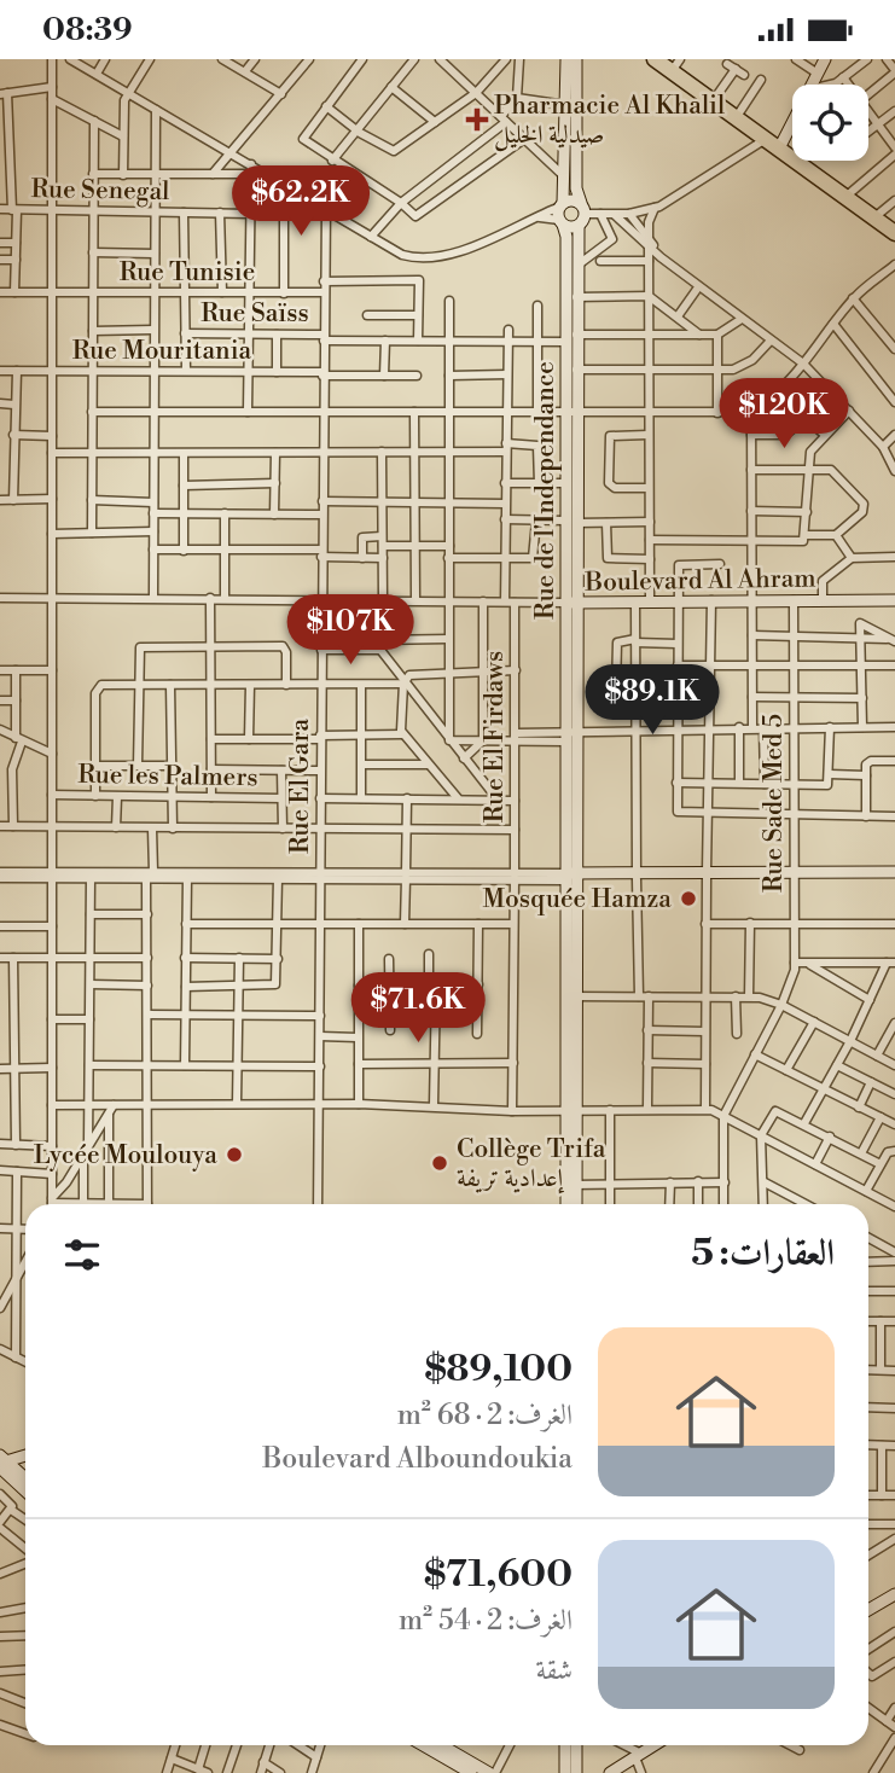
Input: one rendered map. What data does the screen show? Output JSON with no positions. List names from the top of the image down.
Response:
{
  "streets": {
    "main road": ["Rue de l'Independance", "Boulevard Al Ahram"],
    "street": [
      "Rue Senegal",
      "Rue Tunisie",
      "Rue Saïss",
      "Rue Mouritania",
      "Rue El Firdaws",
      "Rue les Palmers",
      "Rue El Gara",
      "Rue Sade Med 5"
    ]
  },
  "crossings": [
    ["Rue Tunisie", "Rue El Gara"],
    ["Rue Saïss", "Rue de l'Independance"],
    ["Rue Saïss", "Rue El Gara"],
    ["Rue Mouritania", "Rue El Gara"],
    ["Rue de l'Independance", "Boulevard Al Ahram"],
    ["Boulevard Al Ahram", "Rue El Firdaws"],
    ["Boulevard Al Ahram", "Rue El Gara"],
    ["Boulevard Al Ahram", "Rue Sade Med 5"]
  ],
  "places": {
    "health": ["Pharmacie Al Khalil صيدلية الخليل"],
    "other": ["Mosquée Hamza", "Lycée Moulouya", "Collège Trifa إعدادية تريفة"]
  },
  "page": {
    "status": "08:39",
    "price": [
      "$62.2K",
      "$120K",
      "$107K",
      "$89.1K",
      "$71.6K"
    ],
    "heading": "العقارات: 5",
    "list": [
      {
        "name": "$89,100",
        "note": "الغرف: 2 · 68 m² · Boulevard Alboundoukia"
      },
      {
        "name": "$71,600",
        "note": "الغرف: 2 · 54 m² · شقة"
      }
    ]
  }
}
